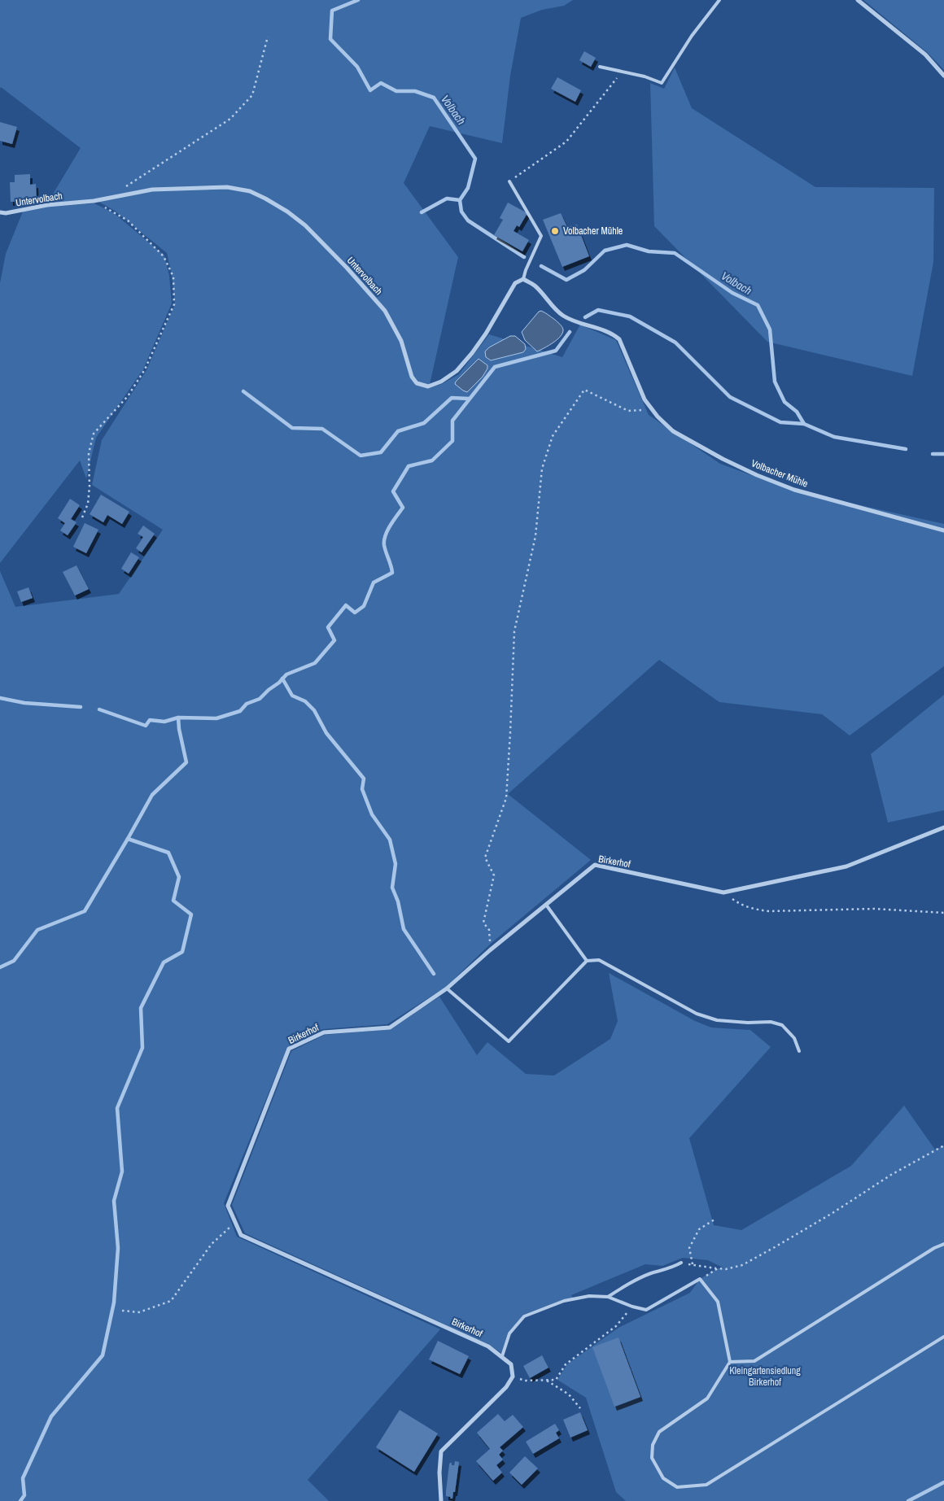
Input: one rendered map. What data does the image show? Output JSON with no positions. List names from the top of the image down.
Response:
{
  "streets": {
    "street": ["Untervolbach", "Volbacher Mühle", "Birkerhof"]
  },
  "crossings": [
    ["Untervolbach", "Volbacher Mühle"]
  ],
  "water": ["Volbach"],
  "parks": ["Kleingartensiedlung Birkerhof"],
  "places": ["Volbacher Mühle"]
}
